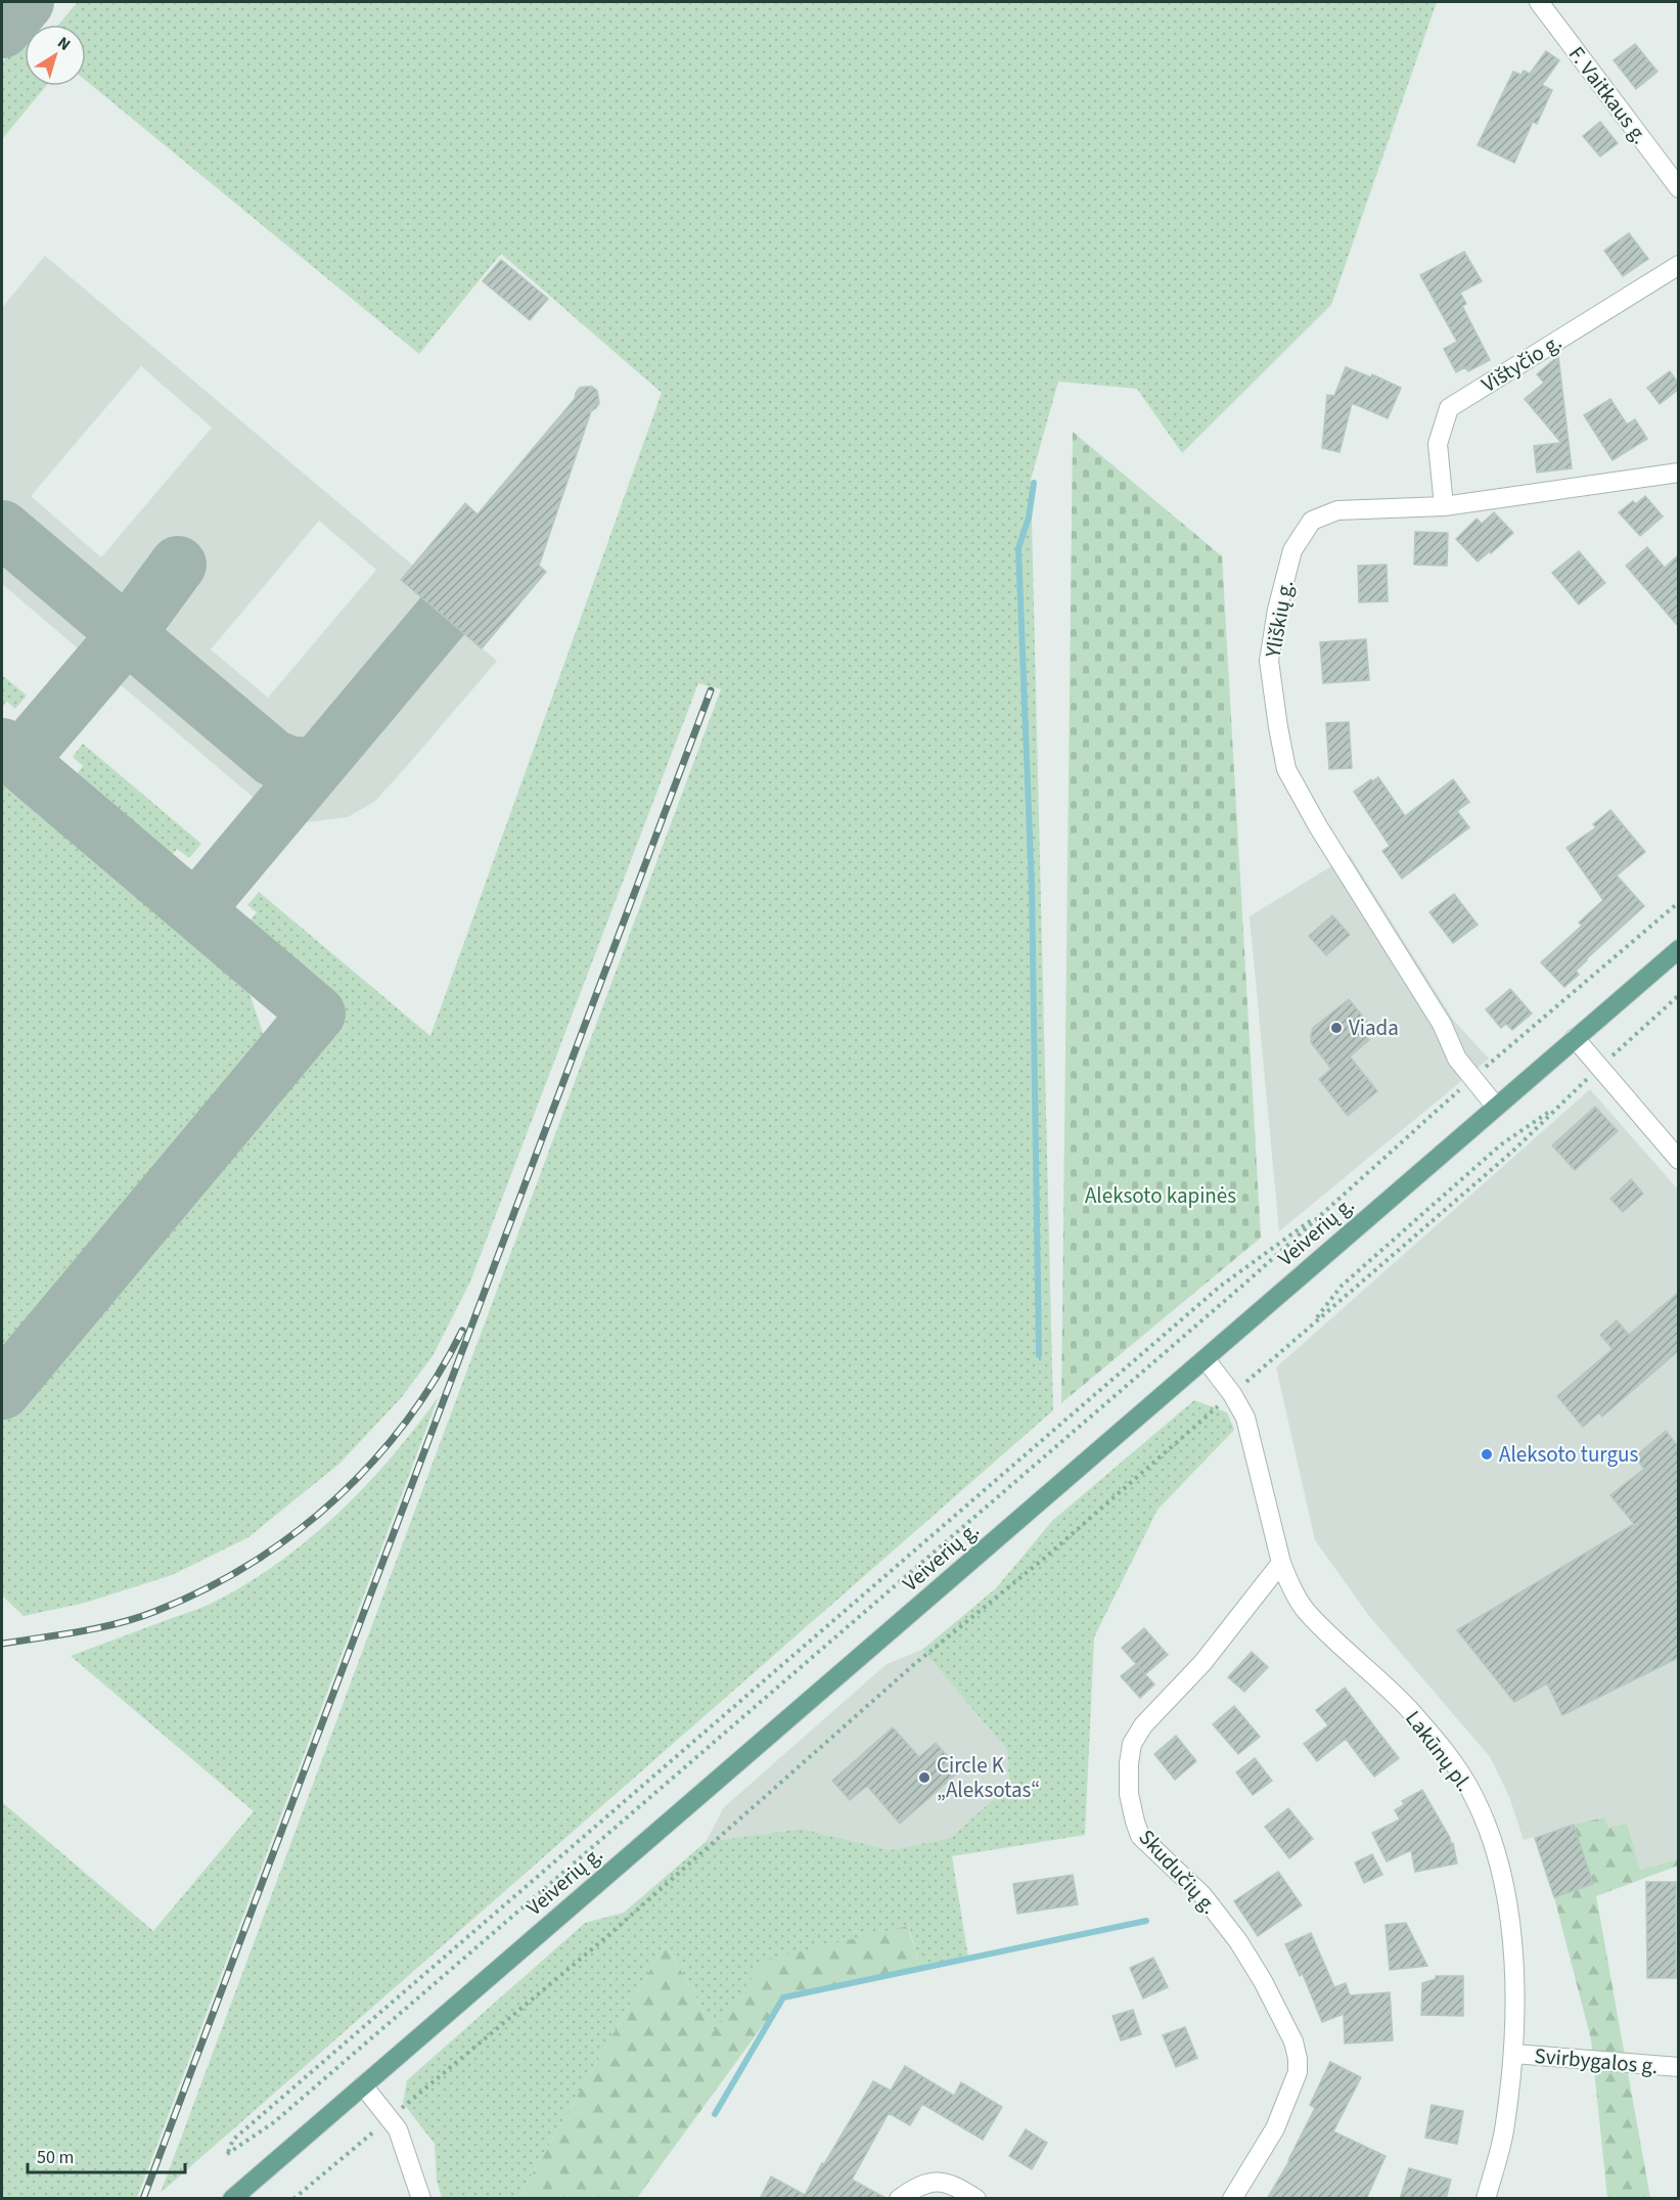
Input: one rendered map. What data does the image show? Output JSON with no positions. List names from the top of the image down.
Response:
{
  "streets": {
    "main road": ["Veiverių g."],
    "street": [
      "F. Vaitkaus g.",
      "Vištyčio g.",
      "Yliškių g.",
      "Lakūnų pl.",
      "Skudučių g.",
      "Svirbygalos g."
    ]
  },
  "crossings": [
    ["Vištyčio g.", "Yliškių g."],
    ["Yliškių g.", "Veiverių g."],
    ["Veiverių g.", "Lakūnų pl."],
    ["Lakūnų pl.", "Skudučių g."],
    ["Lakūnų pl.", "Svirbygalos g."]
  ],
  "parks": ["Aleksoto kapinės"],
  "places": ["Viada", "Aleksoto turgus", "Circle K „Aleksotas“"],
  "scale_bar": "50 m",
  "north": "top right"
}
